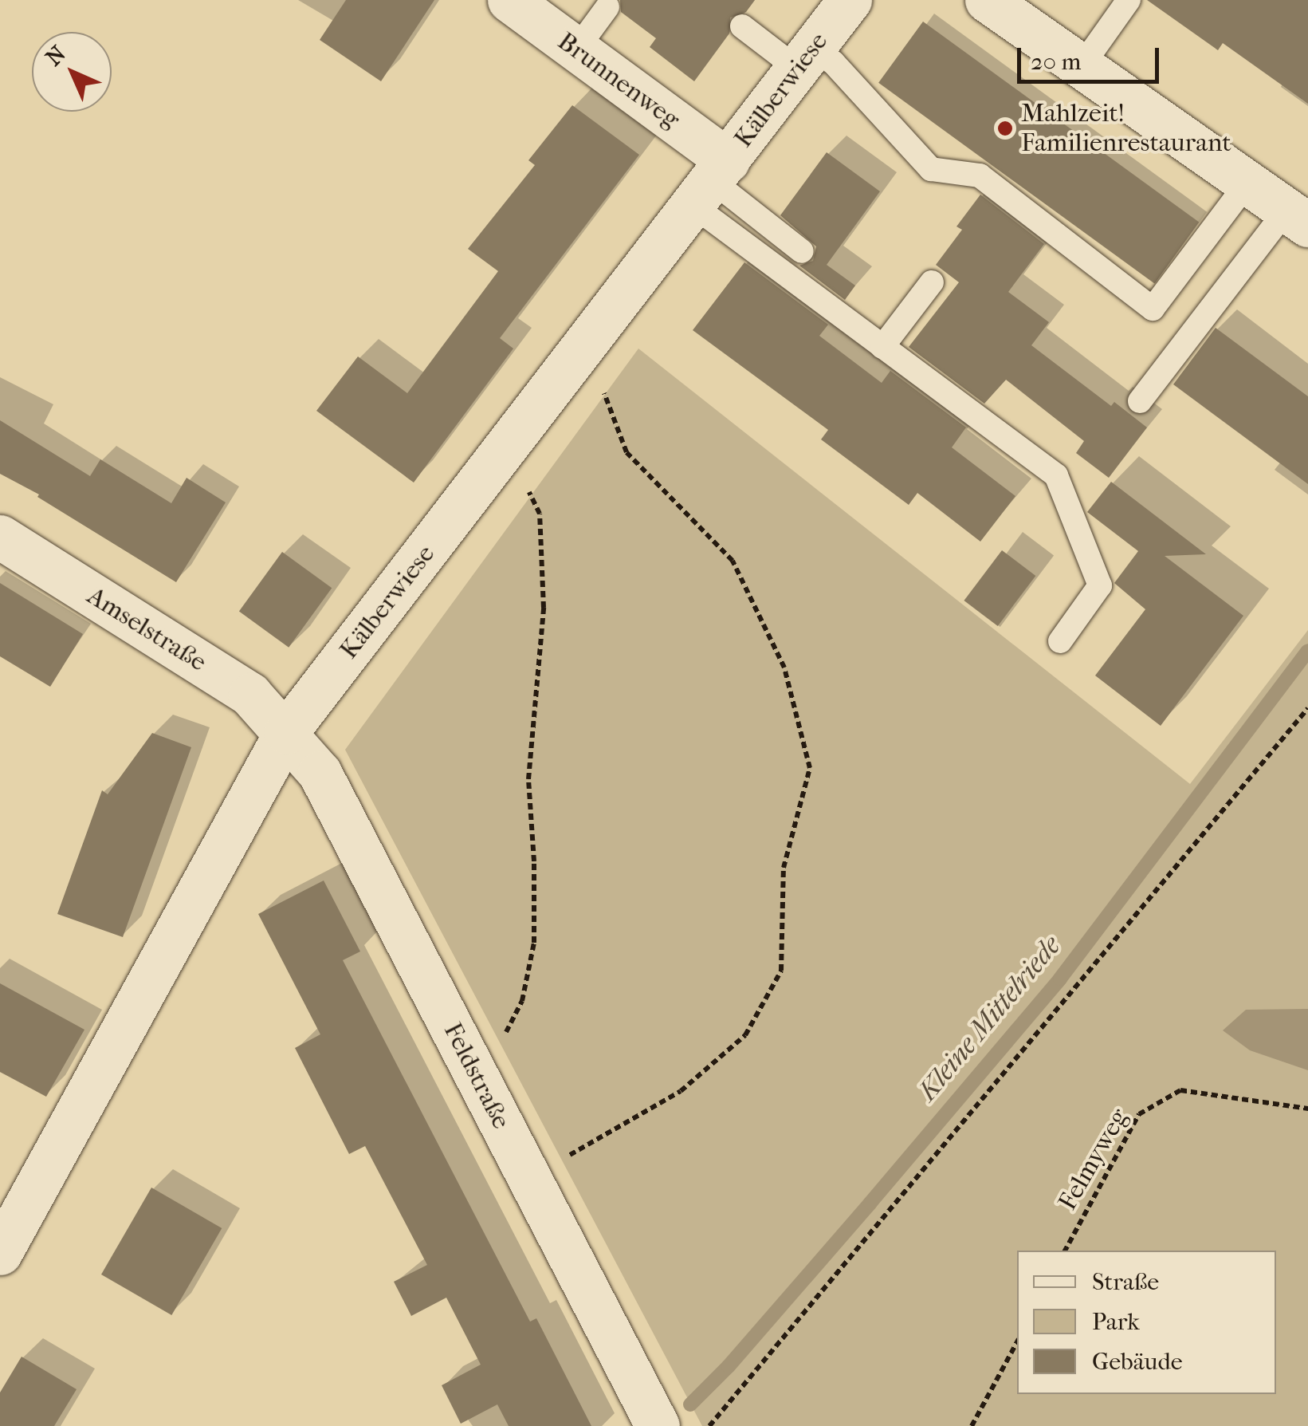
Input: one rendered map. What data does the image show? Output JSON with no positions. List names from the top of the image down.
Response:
{
  "streets": {
    "street": [
      "Brunnenweg",
      "Kälberwiese",
      "Amselstraße",
      "Feldstraße"
    ],
    "path": ["Felmyweg"]
  },
  "crossings": [
    ["Brunnenweg", "Kälberwiese"],
    ["Kälberwiese", "Amselstraße"],
    ["Kälberwiese", "Feldstraße"],
    ["Amselstraße", "Feldstraße"]
  ],
  "water": ["Kleine Mittelriede"],
  "places": ["Mahlzeit! Familienrestaurant"],
  "legend": ["Straße", "Park", "Gebäude"],
  "scale_bar": "20 m",
  "north": "top left"
}
